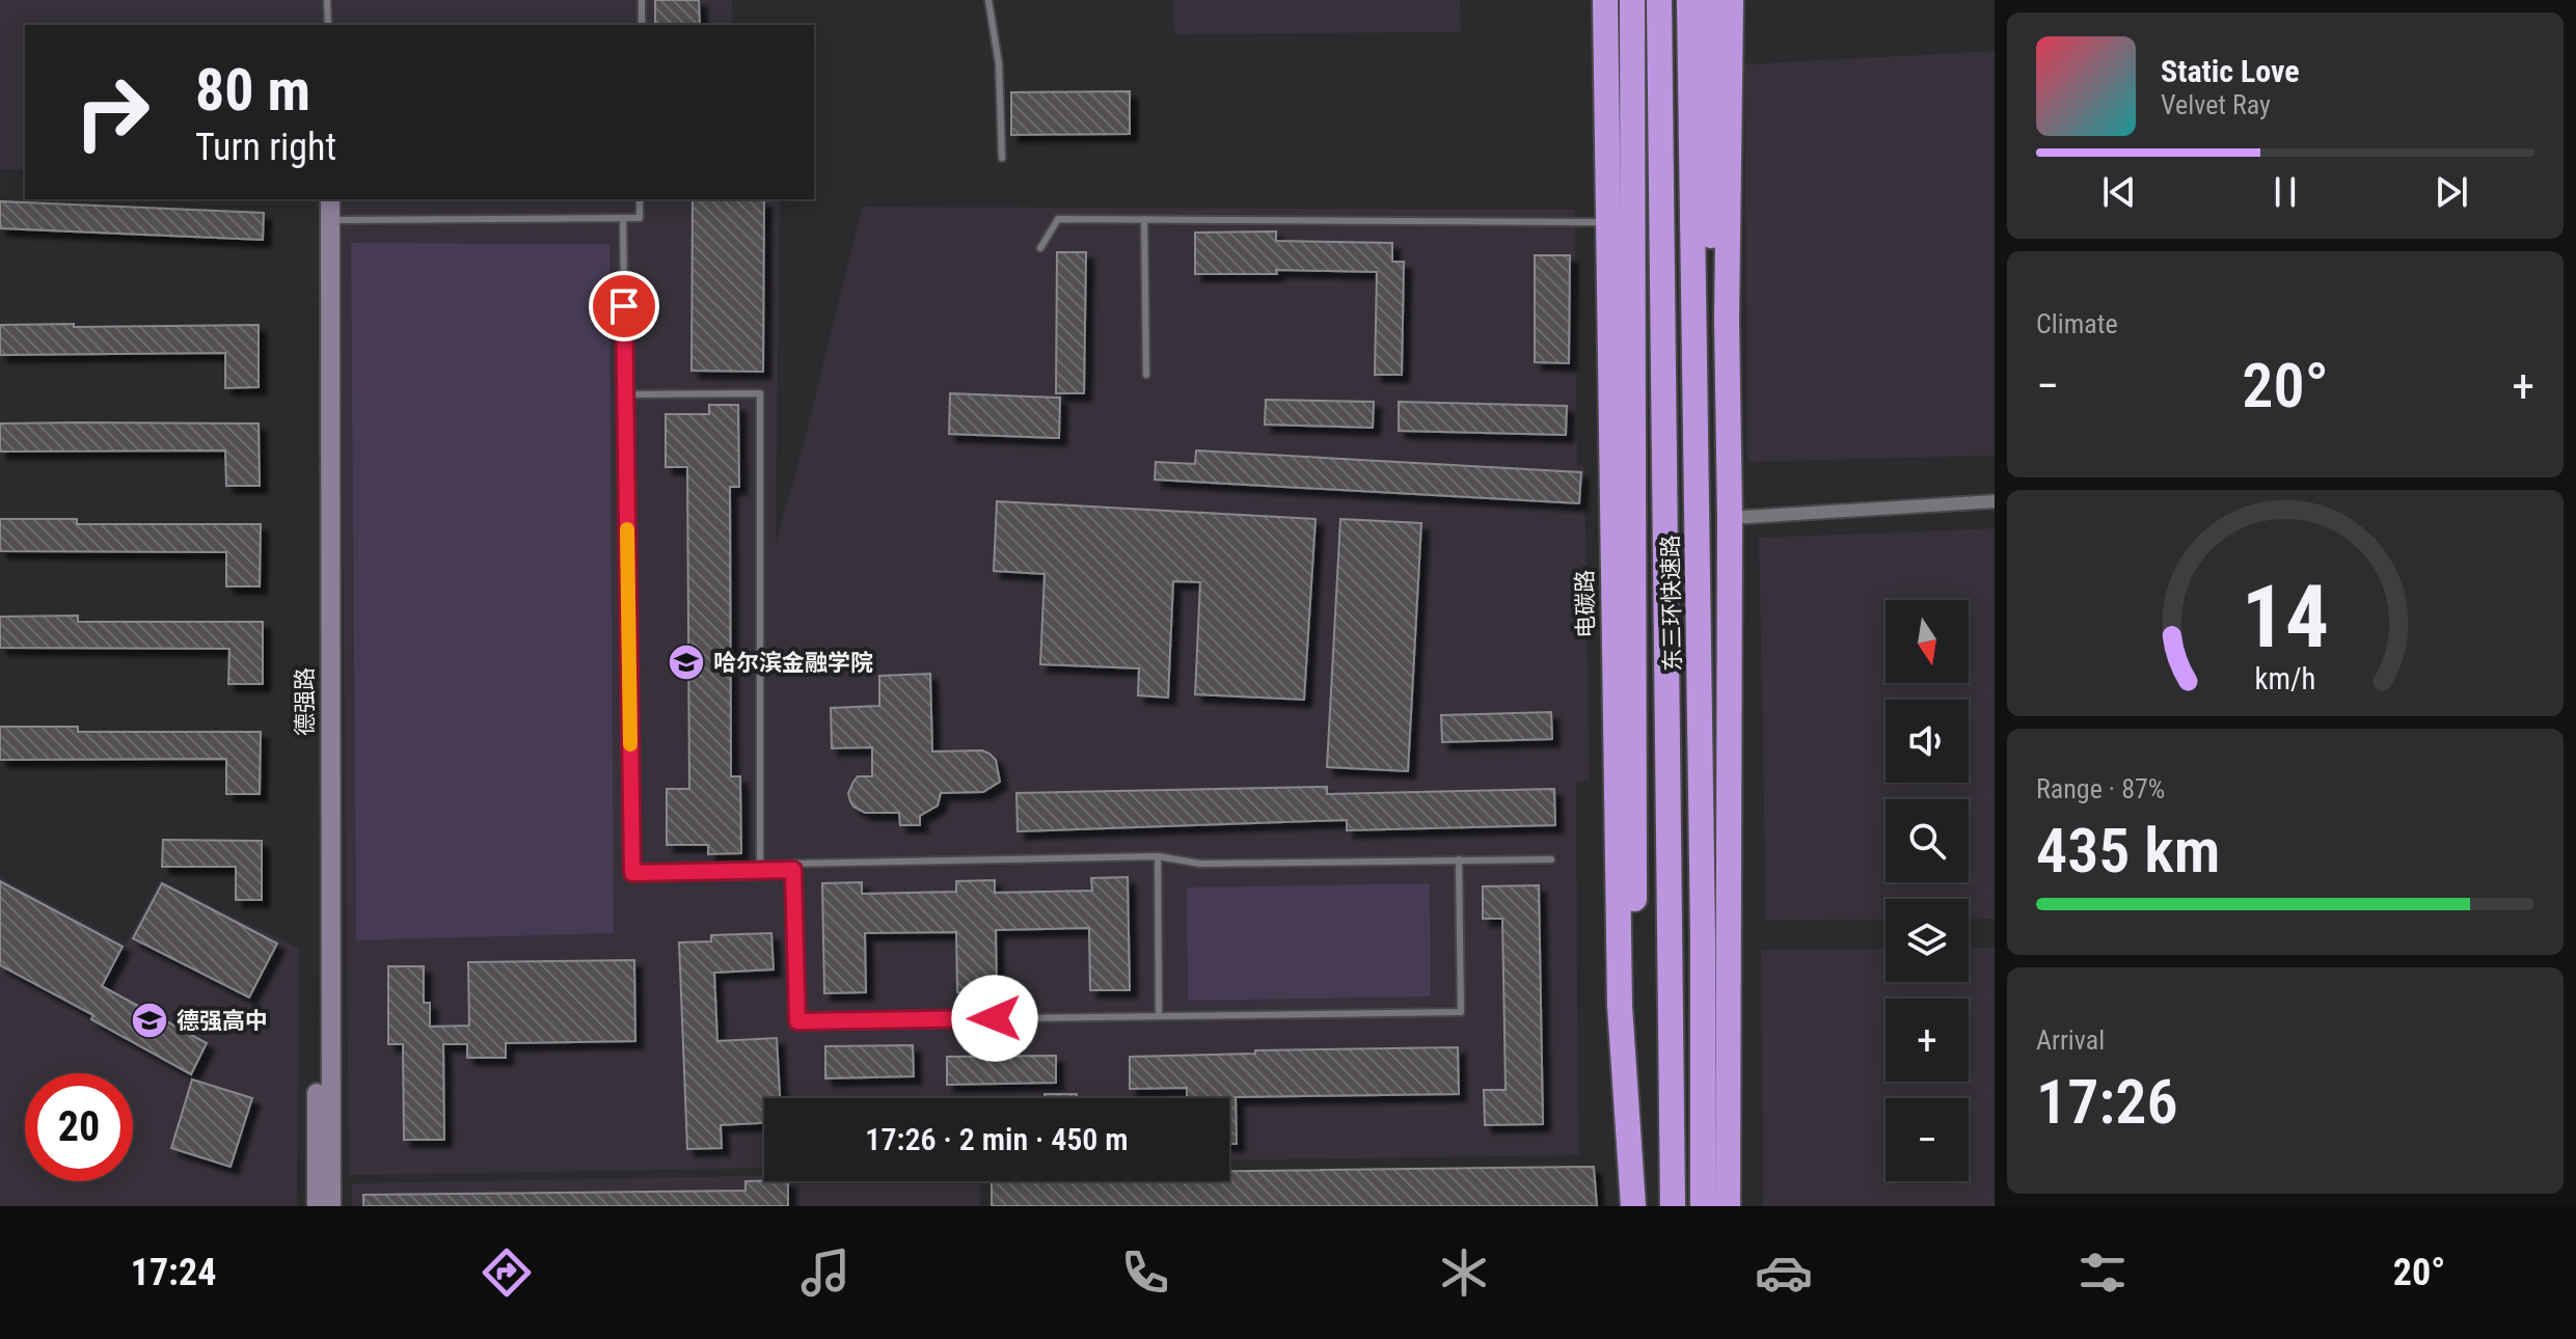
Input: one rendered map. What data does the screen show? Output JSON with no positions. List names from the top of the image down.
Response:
{
  "streets": {
    "highway": ["东三环快速路", "电碳路"],
    "street": ["德强路"]
  },
  "places": {
    "school or university": ["哈尔滨金融学院", "德强高中"]
  },
  "north": "bottom",
  "page": {
    "turn": ["80 m", "Turn right"],
    "song": ["Static Love", "Velvet Ray"],
    "tile": [
      "Climate",
      ["Range · 87%", "435 km"],
      ["Arrival", "17:26"]
    ],
    "heat": ["−", "20°", "+"],
    "map_buttons": ["+", "−"],
    "limit": "20",
    "trip": "17:26 · 2 min · 450 m",
    "tabs": ["17:24", "20°"],
    "gauge": ["14", "km/h"]
  }
}
